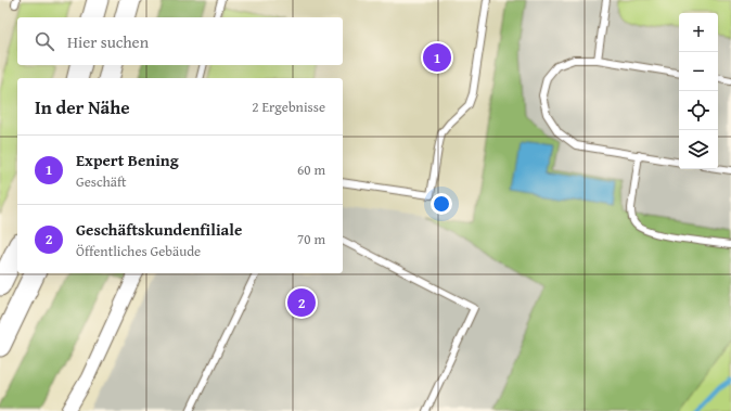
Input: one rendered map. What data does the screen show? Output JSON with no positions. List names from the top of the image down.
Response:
{
  "page": {
    "map_buttons": ["+", "−"],
    "search": "Hier suchen",
    "pins": ["1", "2"],
    "heading": ["In der Nähe", "2 Ergebnisse"],
    "list": [
      {
        "mark": "1",
        "name": "Expert Bening",
        "note": "Geschäft",
        "value": "60 m"
      },
      {
        "mark": "2",
        "name": "Geschäftskundenfiliale",
        "note": "Öffentliches Gebäude",
        "value": "70 m"
      }
    ]
  }
}
